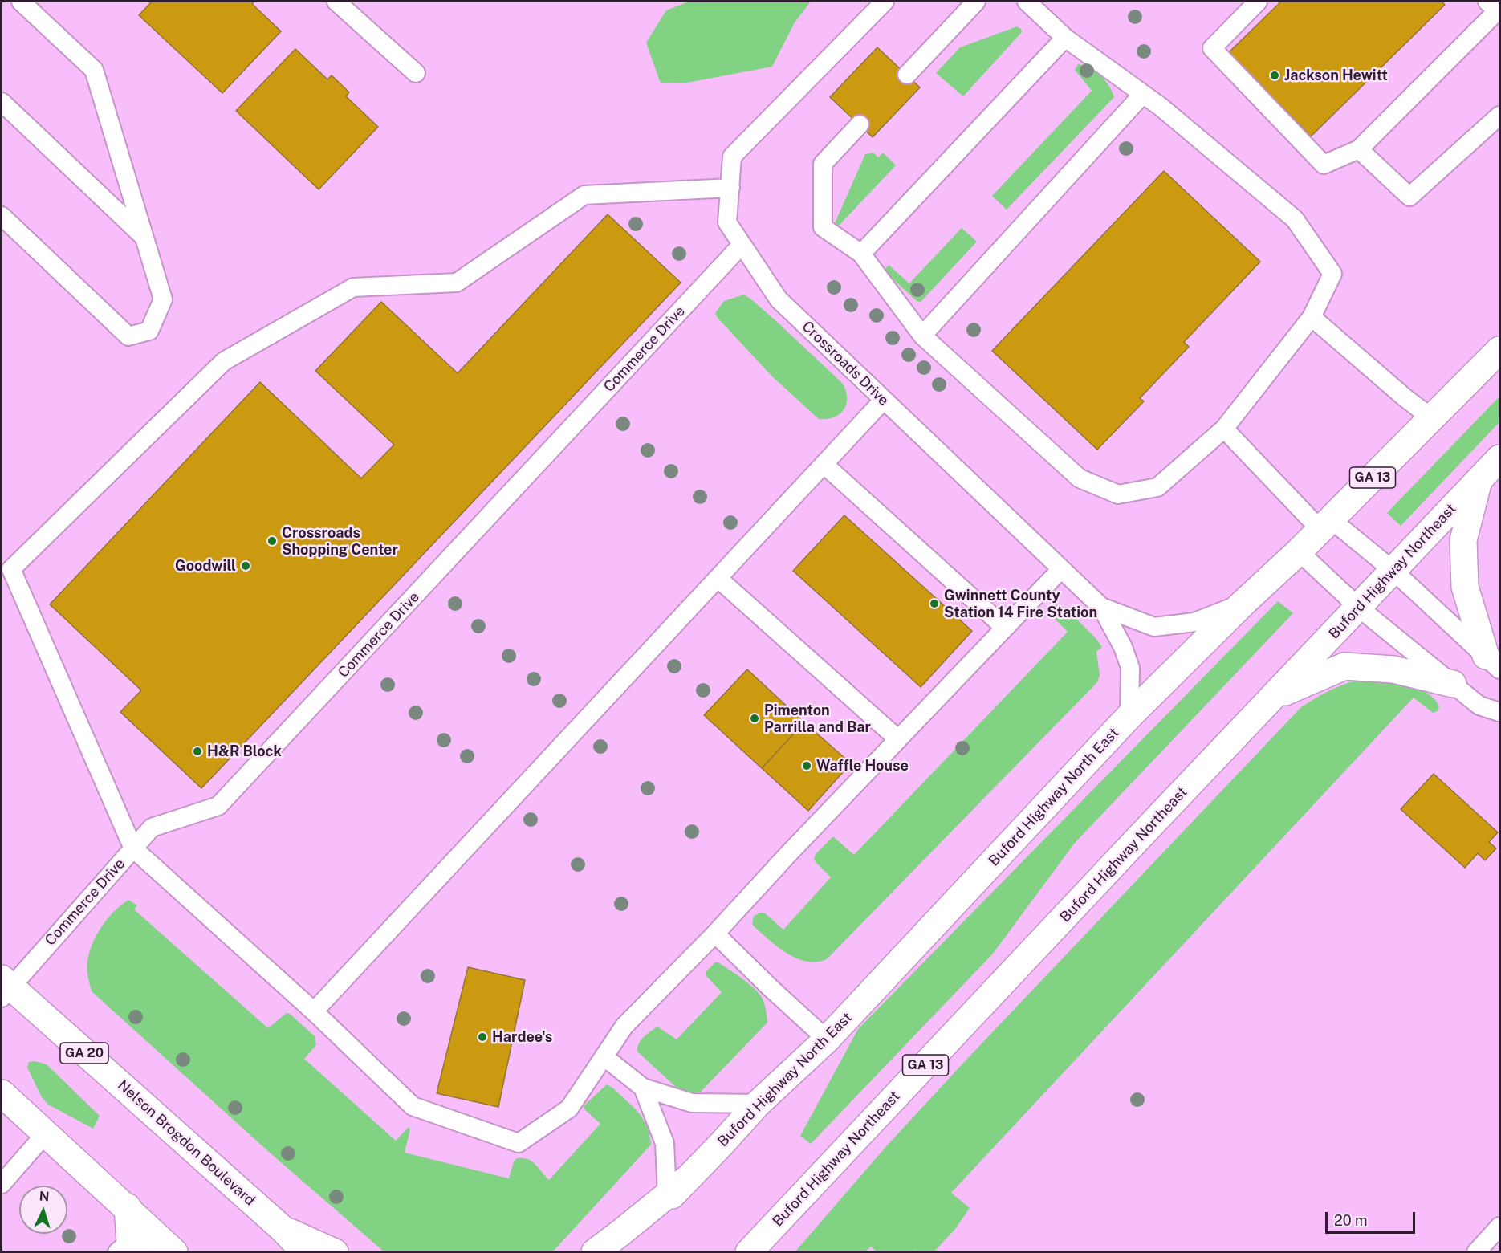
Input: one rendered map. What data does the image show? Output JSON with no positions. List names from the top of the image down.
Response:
{
  "streets": {
    "main road": [
      "GA 13",
      "Buford Highway Northeast",
      "Buford Highway North East",
      "GA 20",
      "Nelson Brogdon Boulevard"
    ],
    "lane": ["Commerce Drive", "Crossroads Drive"]
  },
  "crossings": [
    ["Commerce Drive", "Crossroads Drive"],
    ["Commerce Drive", "Nelson Brogdon Boulevard"],
    ["Crossroads Drive", "Buford Highway North East"]
  ],
  "places": [
    "Jackson Hewitt",
    "Crossroads Shopping Center",
    "Goodwill",
    "Gwinnett County Station 14 Fire Station",
    "Pimenton Parrilla and Bar",
    "H&R Block",
    "Waffle House",
    "Hardee's"
  ],
  "scale_bar": "20 m",
  "north": "top"
}
